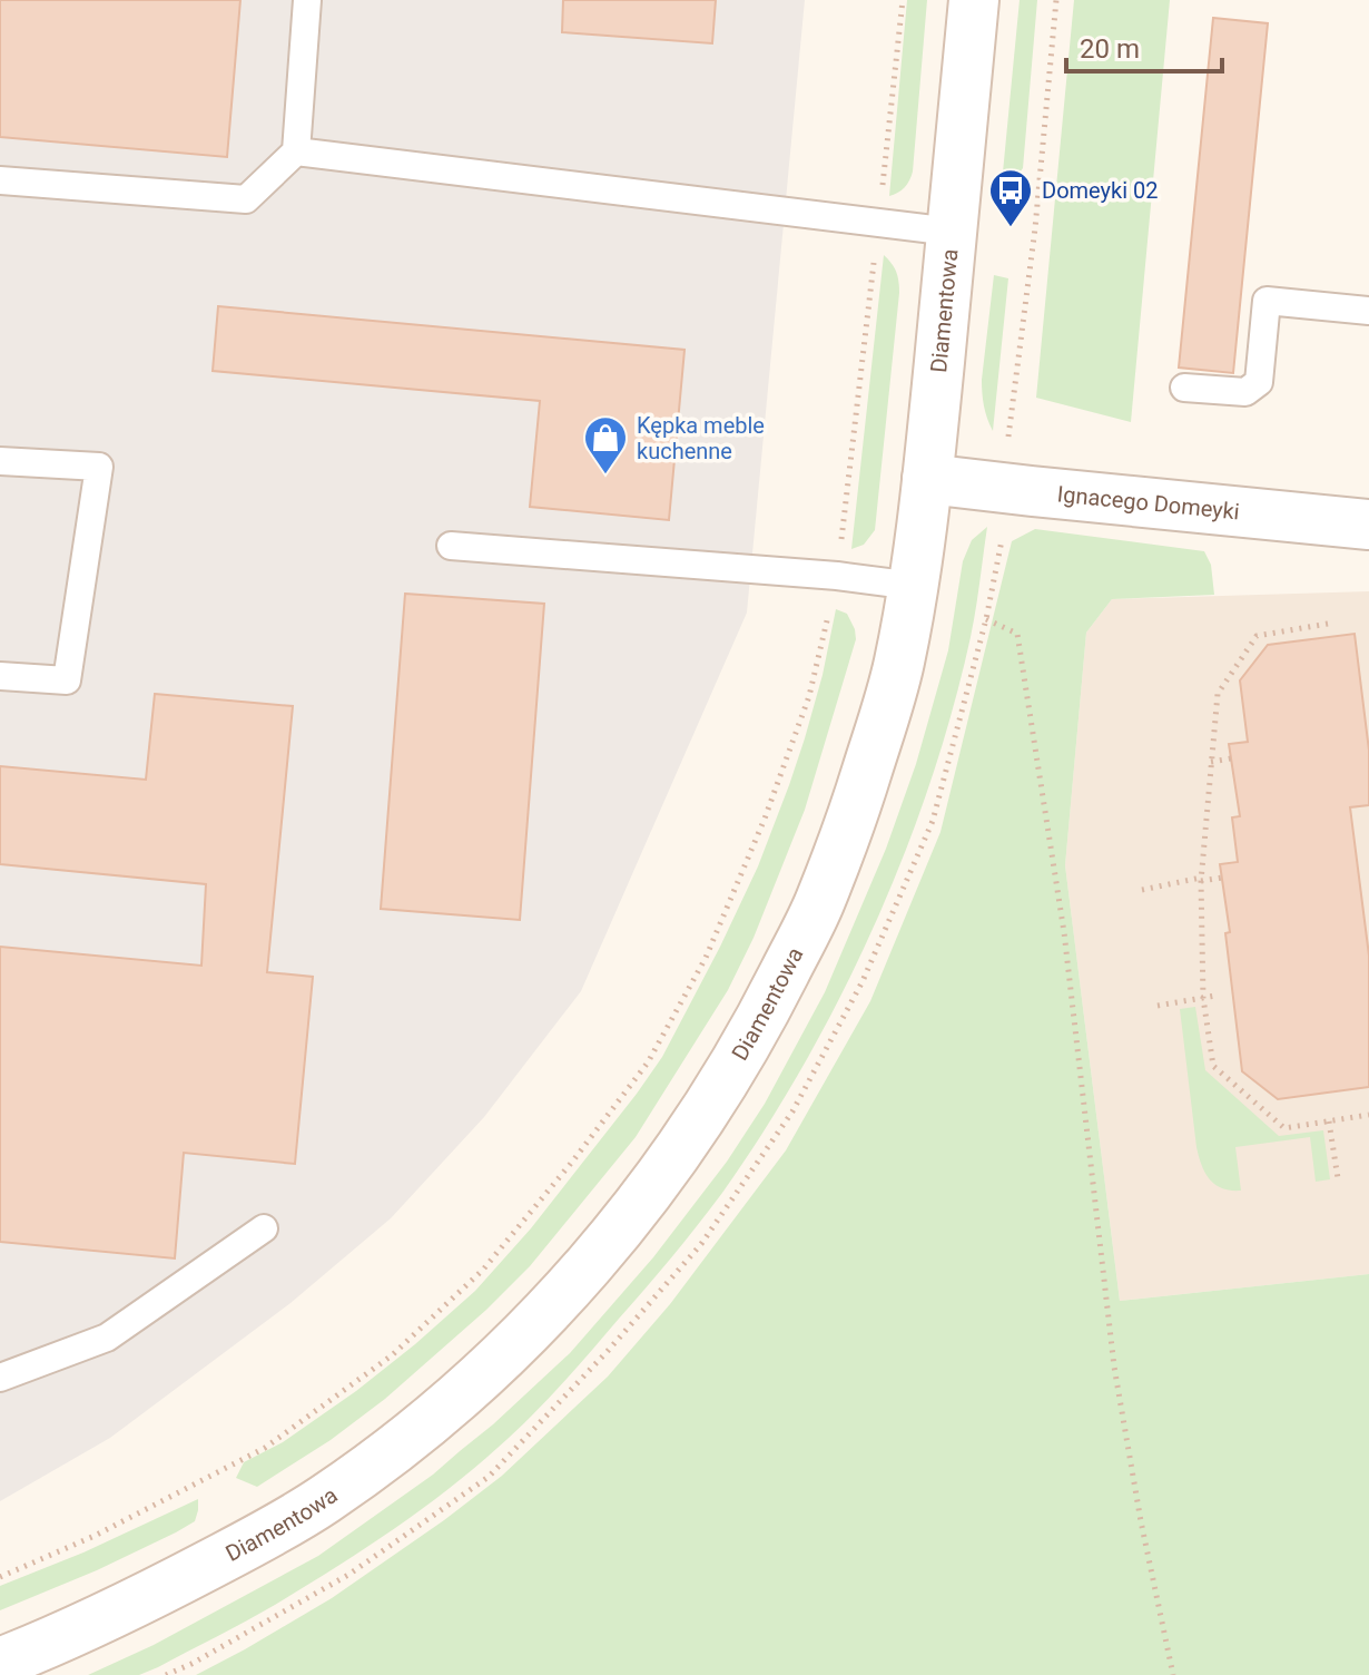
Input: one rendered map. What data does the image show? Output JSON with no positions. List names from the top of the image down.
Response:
{
  "streets": {
    "street": ["Diamentowa", "Ignacego Domeyki"]
  },
  "crossings": [
    ["Diamentowa", "Ignacego Domeyki"]
  ],
  "places": {
    "bus stop": ["Domeyki 02"],
    "shop": ["Kępka meble kuchenne"]
  },
  "scale_bar": "20 m"
}
